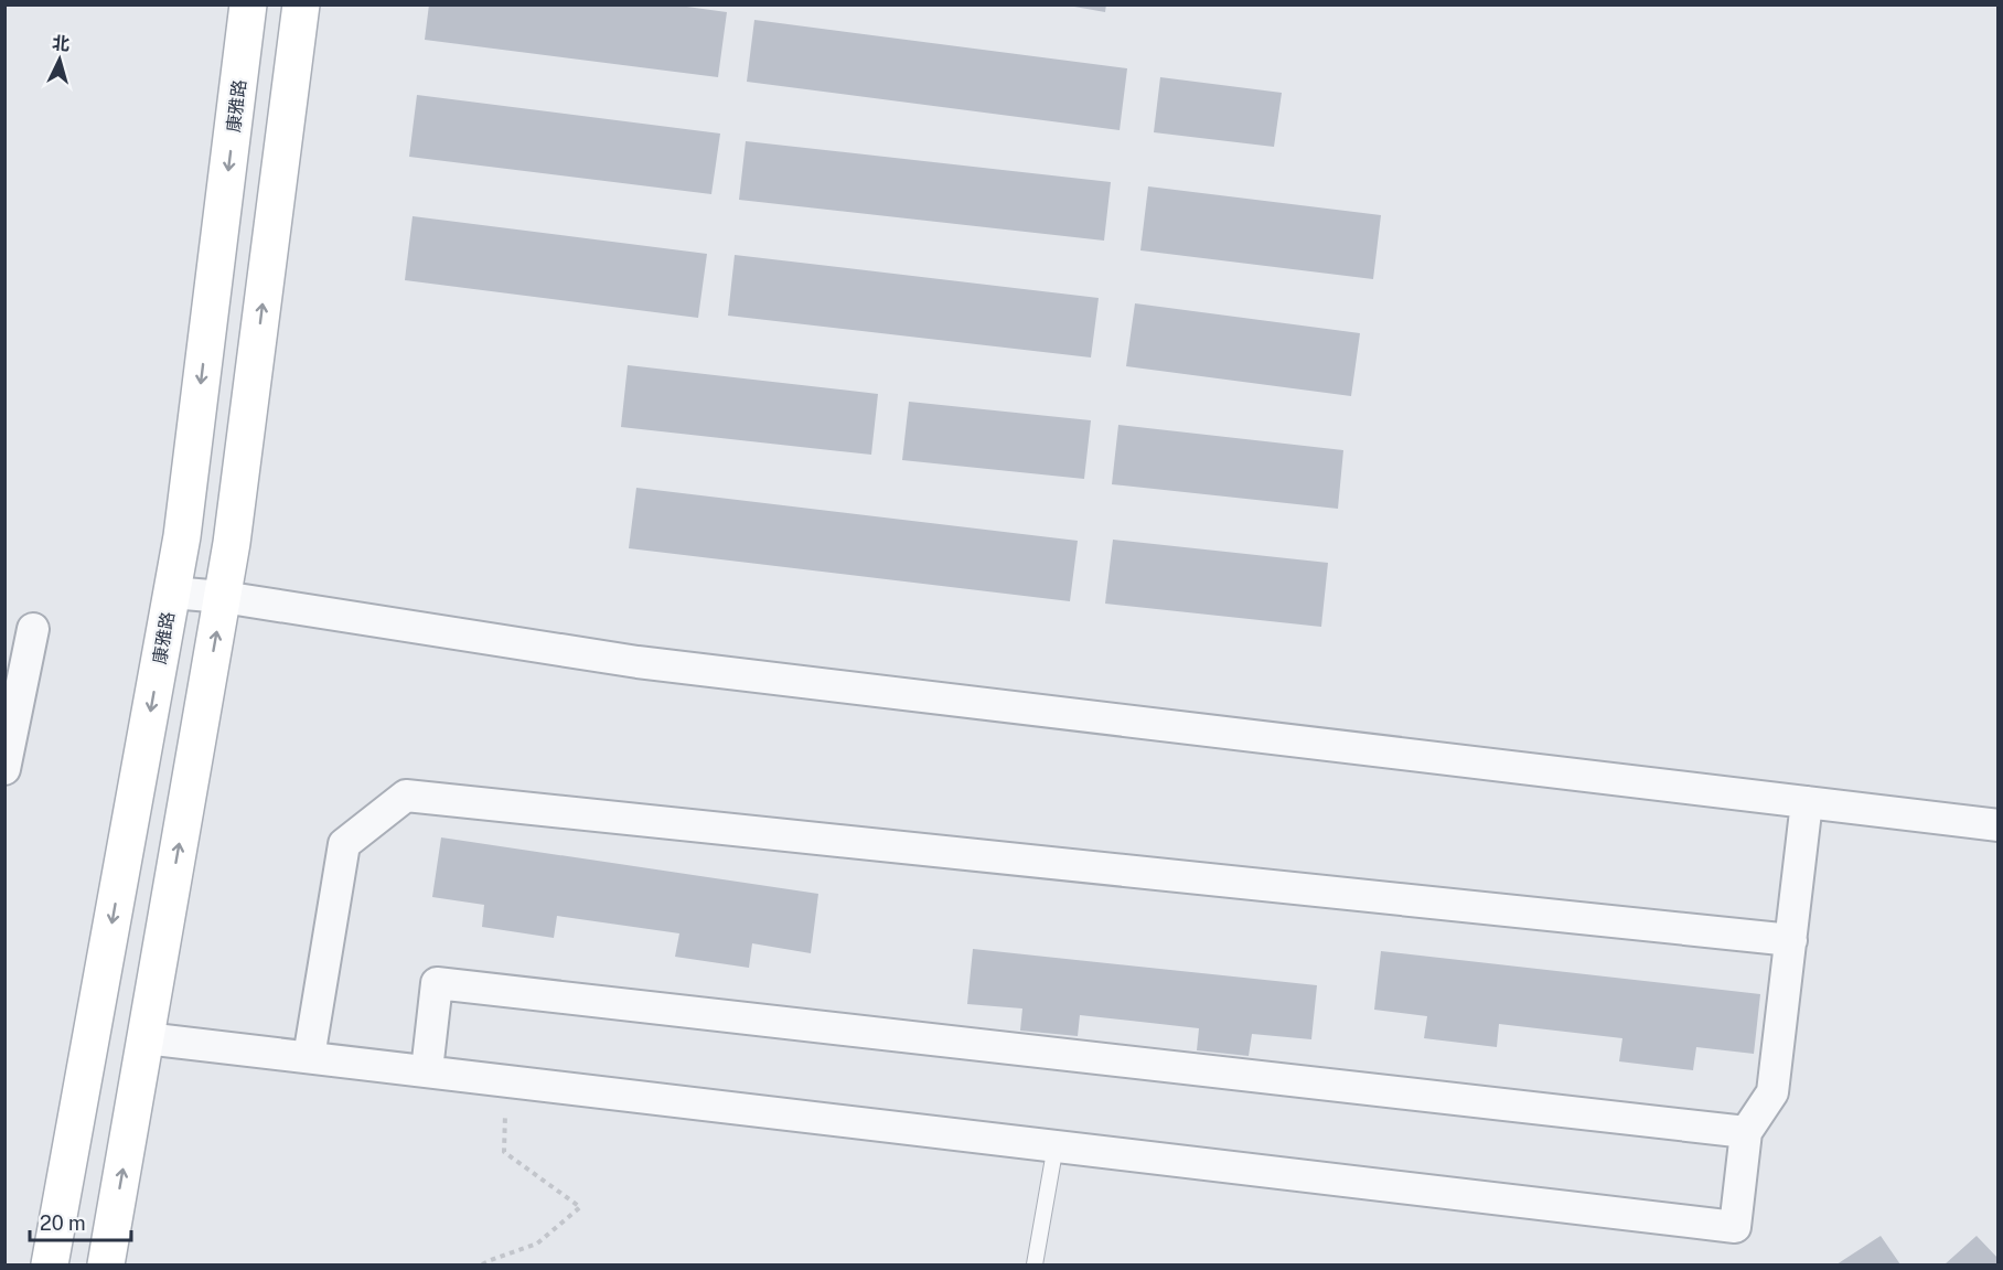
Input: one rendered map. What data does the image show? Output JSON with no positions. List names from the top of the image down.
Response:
{
  "streets": {
    "main road": ["康雅路"]
  },
  "scale_bar": "20 m",
  "north": "top"
}
